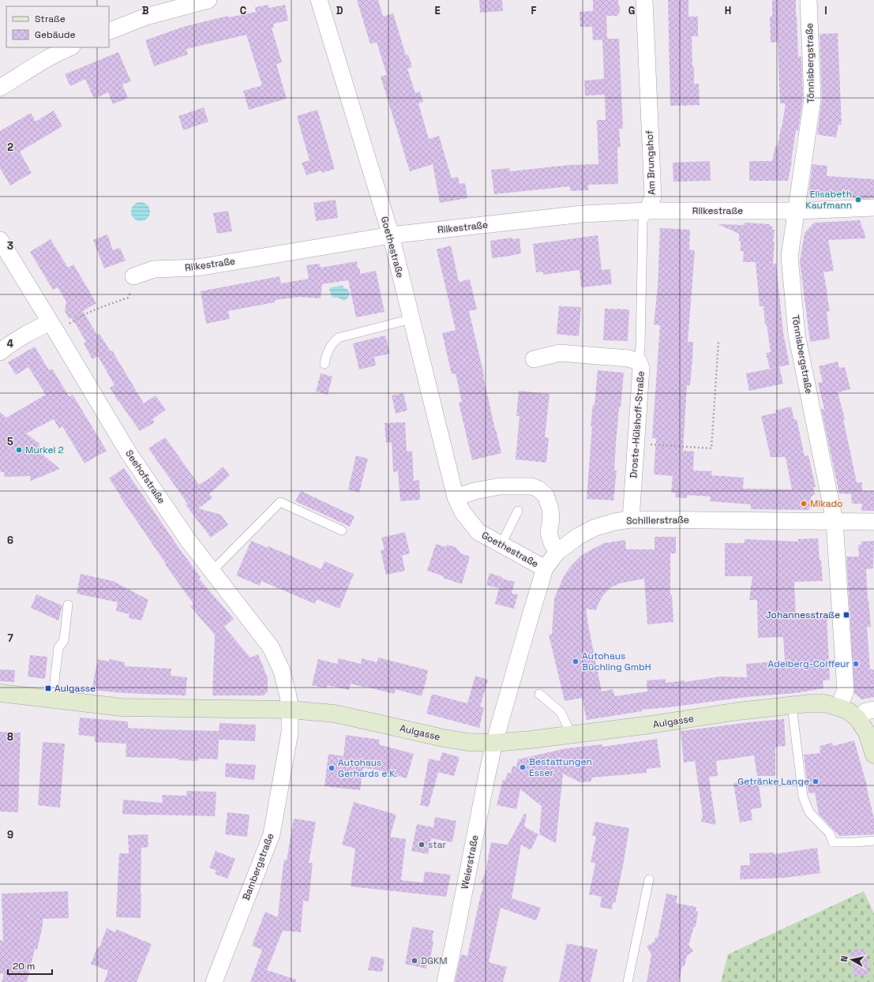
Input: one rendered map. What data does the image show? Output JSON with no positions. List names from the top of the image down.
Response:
{
  "streets": {
    "main road": ["Aulgasse"],
    "street": [
      "Tönnisbergstraße",
      "Am Brungshof",
      "Rilkestraße",
      "Goethestraße",
      "Droste-Hülshoff-Straße",
      "Seehofstraße",
      "Schillerstraße",
      "Weierstraße",
      "Bambergstraße"
    ]
  },
  "crossings": [
    ["Tönnisbergstraße", "Rilkestraße"],
    ["Tönnisbergstraße", "Schillerstraße"],
    ["Tönnisbergstraße", "Aulgasse"],
    ["Am Brungshof", "Rilkestraße"],
    ["Am Brungshof", "Droste-Hülshoff-Straße"],
    ["Rilkestraße", "Goethestraße"],
    ["Goethestraße", "Schillerstraße"],
    ["Droste-Hülshoff-Straße", "Schillerstraße"],
    ["Seehofstraße", "Aulgasse"],
    ["Seehofstraße", "Bambergstraße"],
    ["Schillerstraße", "Aulgasse"],
    ["Schillerstraße", "Weierstraße"],
    ["Aulgasse", "Weierstraße"],
    ["Aulgasse", "Bambergstraße"]
  ],
  "places": {
    "other": [
      "Elisabeth Kaufmann",
      "Murkel 2",
      "Mikado",
      "Autohaus Büchling GmbH",
      "Adelberg-Coiffeur",
      "Bestattungen Esser",
      "Autohaus Gerhards e.K.",
      "Getränke Lange",
      "star",
      "DGKM"
    ],
    "transit": ["Johannesstraße", "Aulgasse"]
  },
  "legend": ["Straße", "Gebäude"],
  "scale_bar": "20 m",
  "north": "left",
  "grid": {
    "columns": [
      "B",
      "C",
      "D",
      "E",
      "F",
      "G",
      "H",
      "I"
    ],
    "rows": [
      "2",
      "3",
      "4",
      "5",
      "6",
      "7",
      "8",
      "9"
    ]
  }
}
